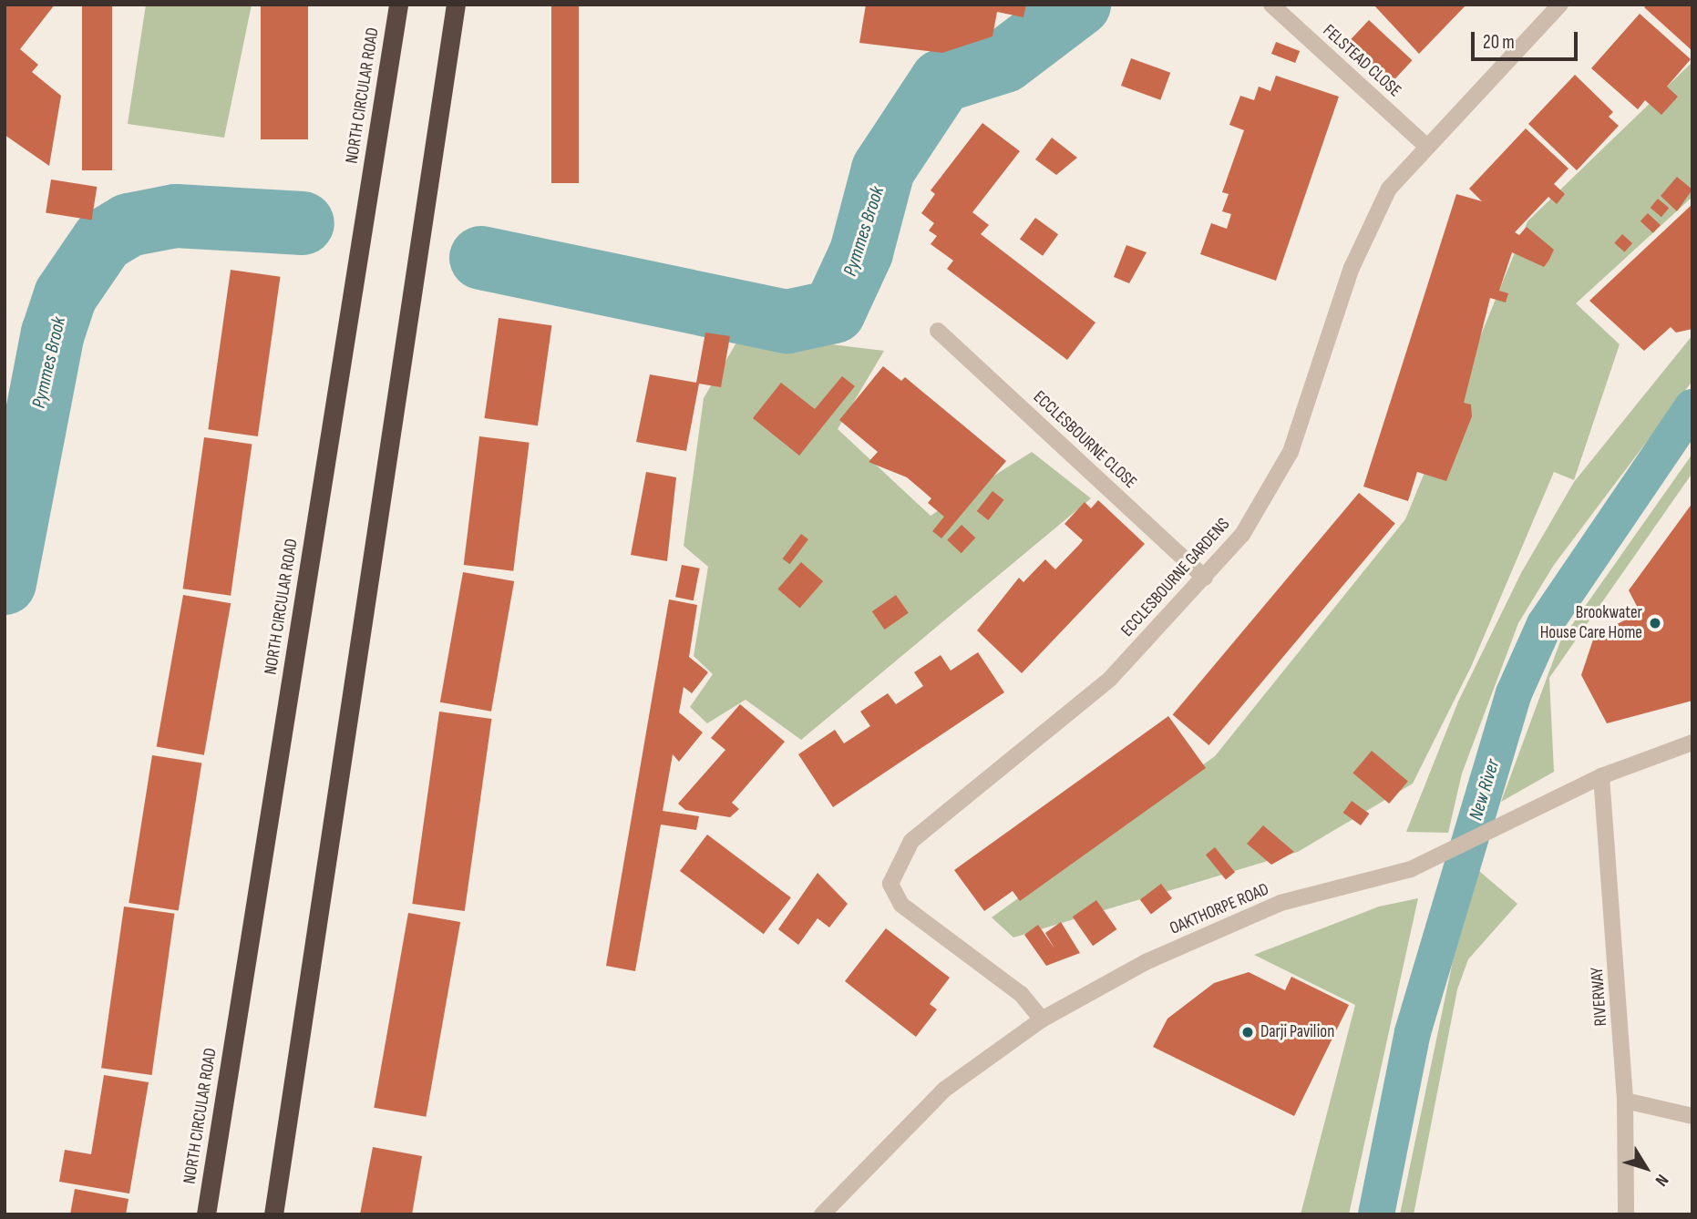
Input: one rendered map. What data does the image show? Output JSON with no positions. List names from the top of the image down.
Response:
{
  "streets": {
    "highway": ["NORTH CIRCULAR ROAD"],
    "street": [
      "FELSTEAD CLOSE",
      "ECCLESBOURNE CLOSE",
      "ECCLESBOURNE GARDENS",
      "OAKTHORPE ROAD",
      "RIVERWAY"
    ]
  },
  "crossings": [
    ["FELSTEAD CLOSE", "ECCLESBOURNE GARDENS"],
    ["ECCLESBOURNE CLOSE", "ECCLESBOURNE GARDENS"],
    ["ECCLESBOURNE GARDENS", "OAKTHORPE ROAD"],
    ["OAKTHORPE ROAD", "RIVERWAY"]
  ],
  "water": ["Pymmes Brook", "New River"],
  "places": ["Brookwater House Care Home", "Darji Pavilion"],
  "scale_bar": "20 m",
  "north": "bottom right"
}
